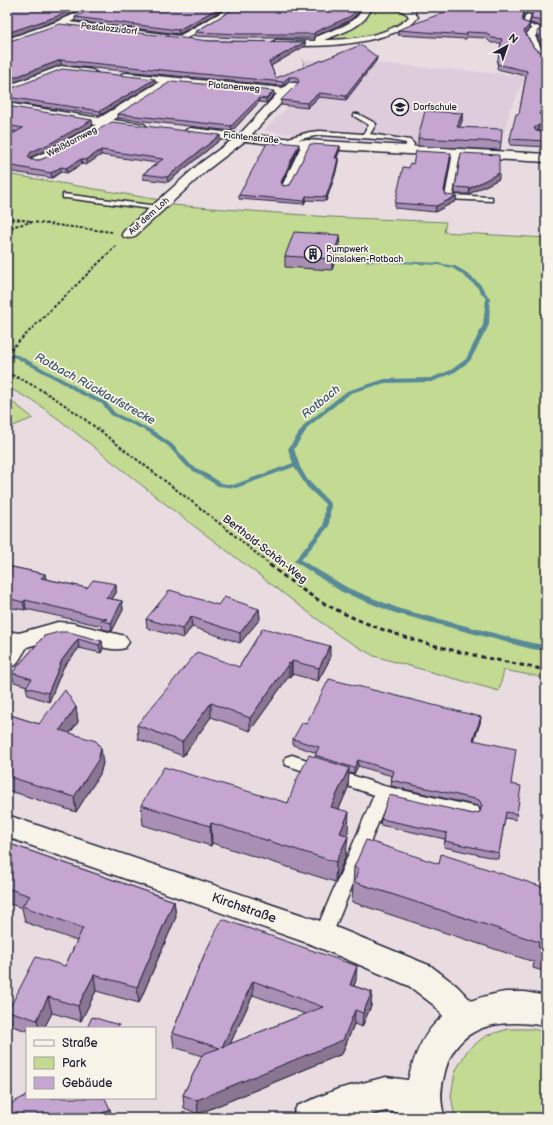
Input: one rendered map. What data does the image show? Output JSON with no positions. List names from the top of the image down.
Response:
{
  "streets": {
    "street": [
      "Pestalozzidorf",
      "Platanenweg",
      "Fichtenstraße",
      "Weißdornweg",
      "Auf dem Loh",
      "Kirchstraße"
    ],
    "path": ["Berthold-Schön-Weg"]
  },
  "crossings": [
    ["Platanenweg", "Weißdornweg"],
    ["Platanenweg", "Auf dem Loh"],
    ["Fichtenstraße", "Auf dem Loh"]
  ],
  "water": ["Rotbach Rücklaufstrecke", "Rotbach"],
  "places": {
    "school or university": ["Dorfschule"],
    "building": ["Pumpwerk Dinslaken-Rotbach"]
  },
  "legend": ["Straße", "Park", "Gebäude"],
  "north": "top right"
}
